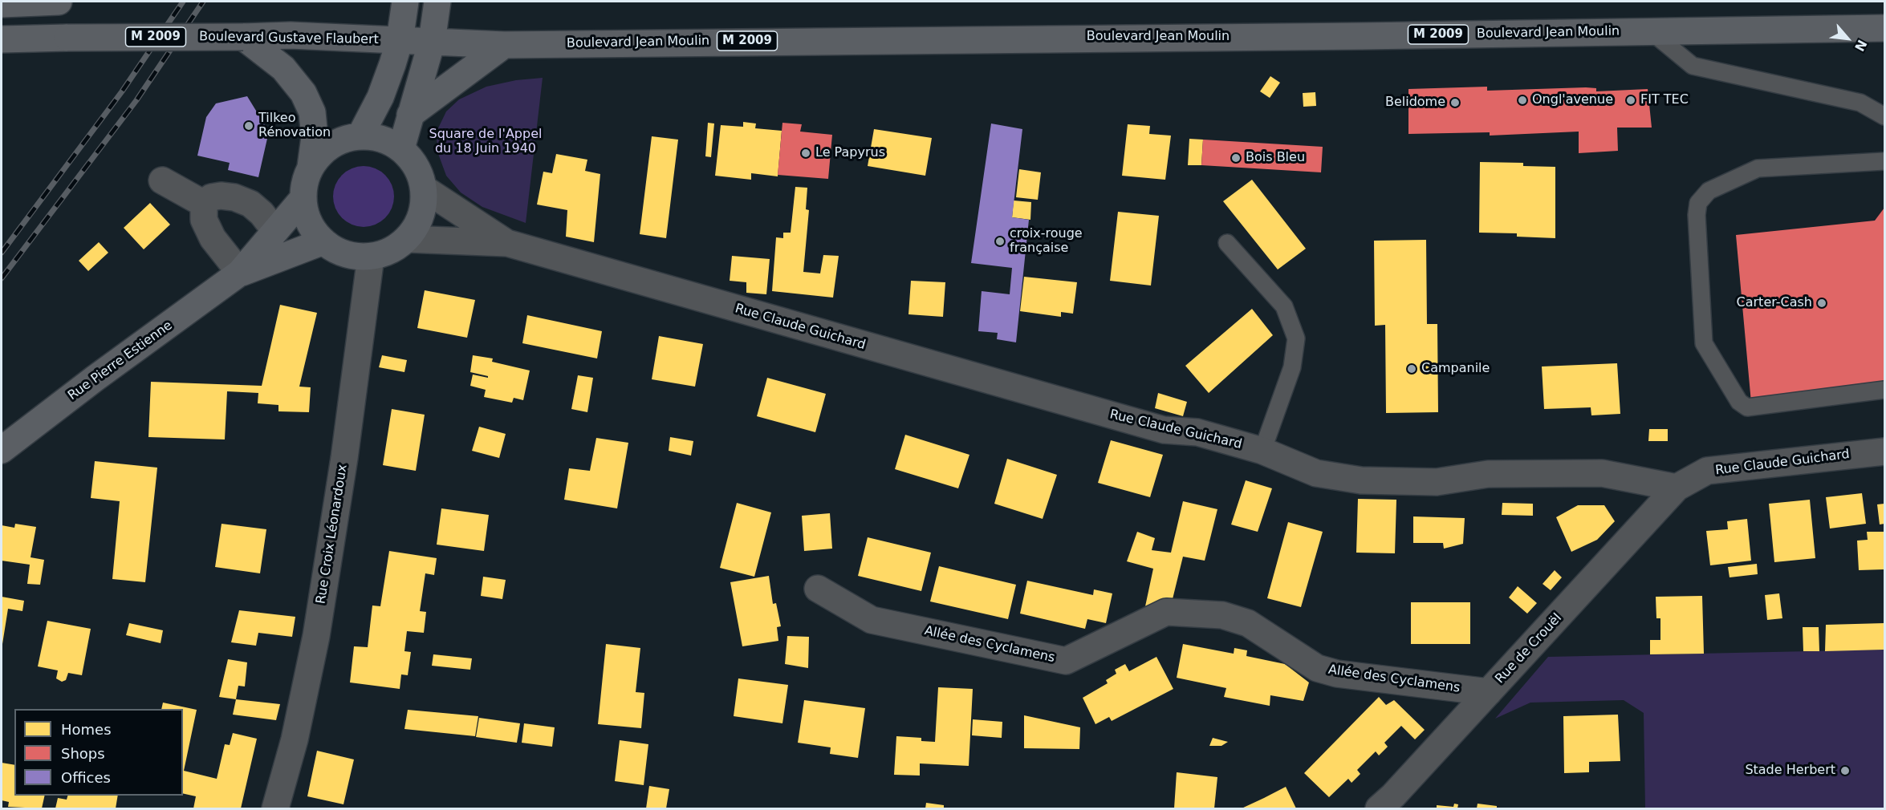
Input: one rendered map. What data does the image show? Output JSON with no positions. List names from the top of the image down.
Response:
{
  "streets": {
    "main road": [
      "Boulevard Jean Moulin",
      "M 2009",
      "Boulevard Gustave Flaubert",
      "Rue Pierre Estienne"
    ],
    "street": [
      "Rue Claude Guichard",
      "Rue Croix Léonardoux",
      "Allée des Cyclamens",
      "Rue de Crouël"
    ]
  },
  "crossings": [
    ["Boulevard Jean Moulin", "Boulevard Gustave Flaubert"],
    ["Rue Claude Guichard", "Rue Pierre Estienne"],
    ["Rue Claude Guichard", "Rue Croix Léonardoux"],
    ["Rue Claude Guichard", "Rue de Crouël"],
    ["Rue Pierre Estienne", "Rue Croix Léonardoux"],
    ["Allée des Cyclamens", "Rue de Crouël"]
  ],
  "parks": ["Square de l'Appel du 18 Juin 1940"],
  "places": [
    "Ongl'avenue",
    "FIT TEC",
    "Belidome",
    "Tilkeo Rénovation",
    "Le Papyrus",
    "Bois Bleu",
    "croix-rouge française",
    "Carter-Cash",
    "Campanile",
    "Stade Herbert"
  ],
  "legend": ["Homes", "Shops", "Offices"],
  "north": "bottom right"
}
